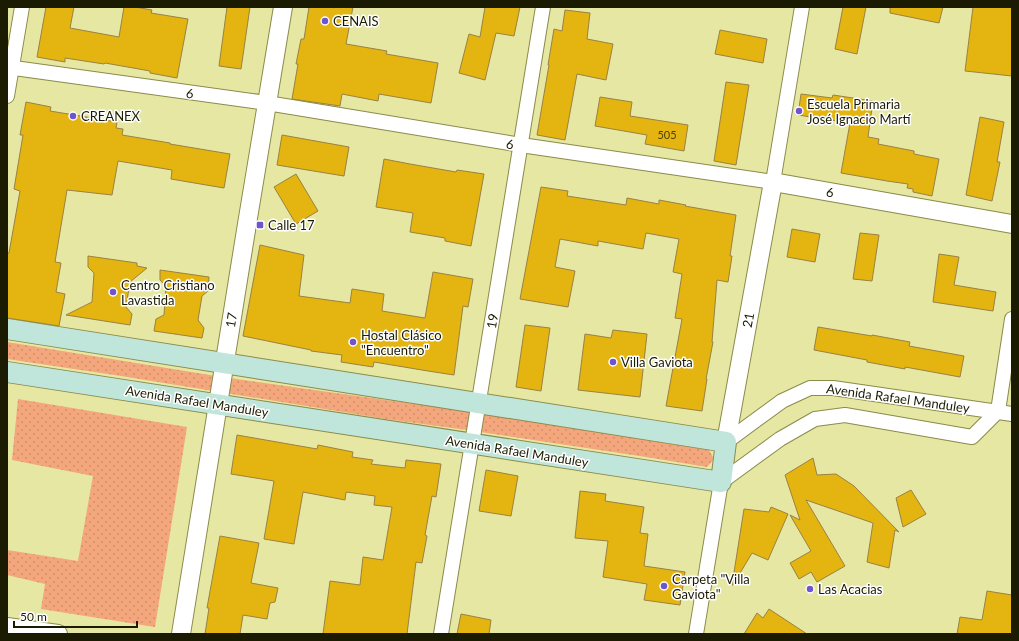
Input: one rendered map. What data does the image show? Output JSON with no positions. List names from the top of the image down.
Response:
{
  "streets": {
    "main road": ["21", "Avenida Rafael Manduley"],
    "street": ["6", "17", "19"]
  },
  "crossings": [
    ["6", "17"],
    ["6", "21"],
    ["6", "19"],
    ["17", "Avenida Rafael Manduley"],
    ["21", "Avenida Rafael Manduley"],
    ["19", "Avenida Rafael Manduley"]
  ],
  "places": {
    "other": [
      "CENAIS",
      "Escuela Primaria José Ignacio Martí",
      "CREANEX",
      "Centro Cristiano Lavastida",
      "Hostal Clásico \"Encuentro\"",
      "Villa Gaviota",
      "Carpeta \"Villa Gaviota\"",
      "Las Acacias"
    ],
    "transit": ["Calle 17"]
  },
  "house_numbers": ["505"],
  "scale_bar": "50 m"
}
